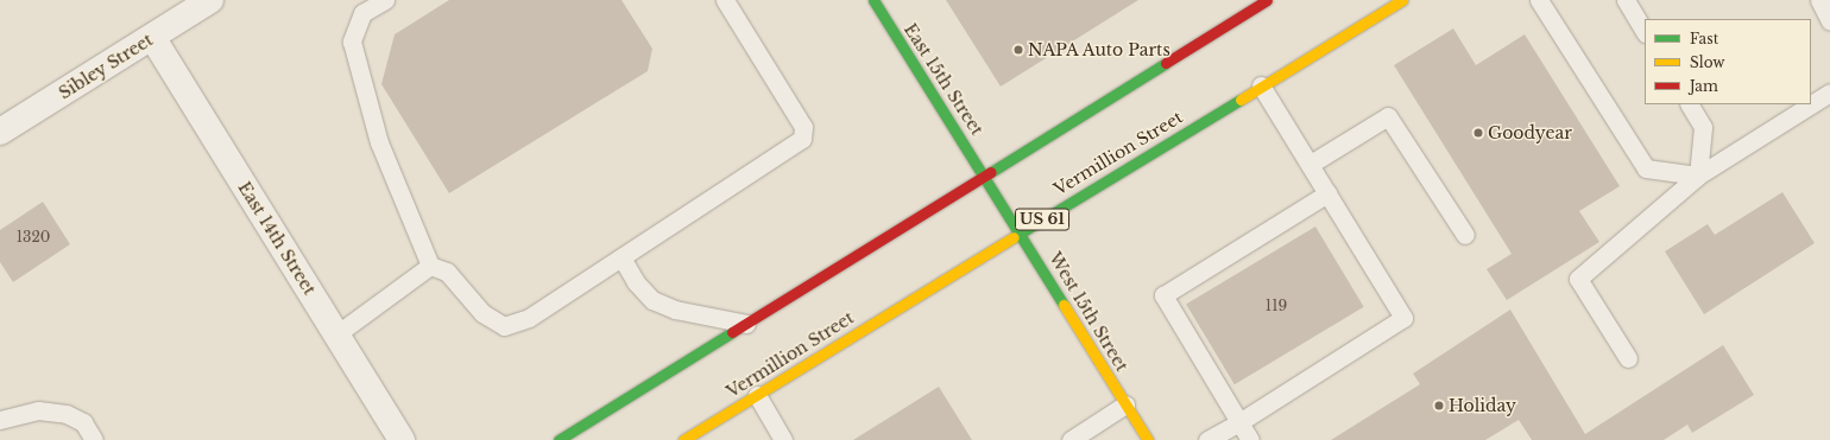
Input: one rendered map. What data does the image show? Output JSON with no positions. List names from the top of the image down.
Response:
{
  "streets": {
    "main road": [
      "East 15th Street",
      "Vermillion Street",
      "US 61",
      "West 15th Street"
    ],
    "street": ["Sibley Street", "East 14th Street"]
  },
  "crossings": [
    ["Sibley Street", "East 14th Street"],
    ["East 15th Street", "West 15th Street"],
    ["Vermillion Street", "West 15th Street"]
  ],
  "places": ["NAPA Auto Parts", "Goodyear", "Holiday"],
  "house_numbers": ["1320", "119"],
  "legend": ["Fast", "Slow", "Jam"]
}
